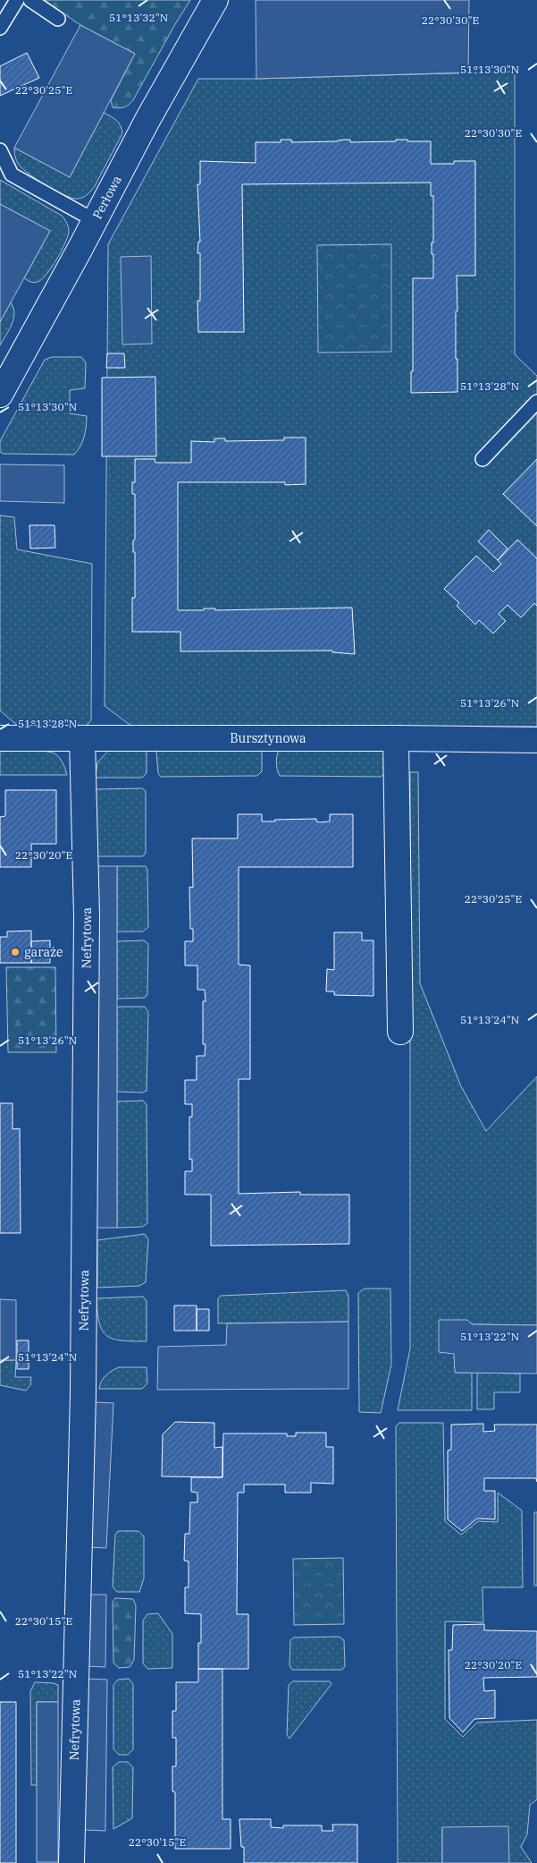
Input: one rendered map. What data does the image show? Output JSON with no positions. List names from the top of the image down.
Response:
{
  "streets": {
    "street": ["Perłowa", "Bursztynowa", "Nefrytowa"]
  },
  "crossings": [
    ["Bursztynowa", "Nefrytowa"]
  ],
  "places": ["garaże"],
  "coordinates": [
    "51°13'32\"N",
    "22°30'30\"E",
    "51°13'30\"N",
    "22°30'25\"E",
    "51°13'28\"N",
    "51°13'26\"N",
    "22°30'20\"E",
    "51°13'24\"N",
    "51°13'22\"N",
    "22°30'15\"E"
  ]
}
